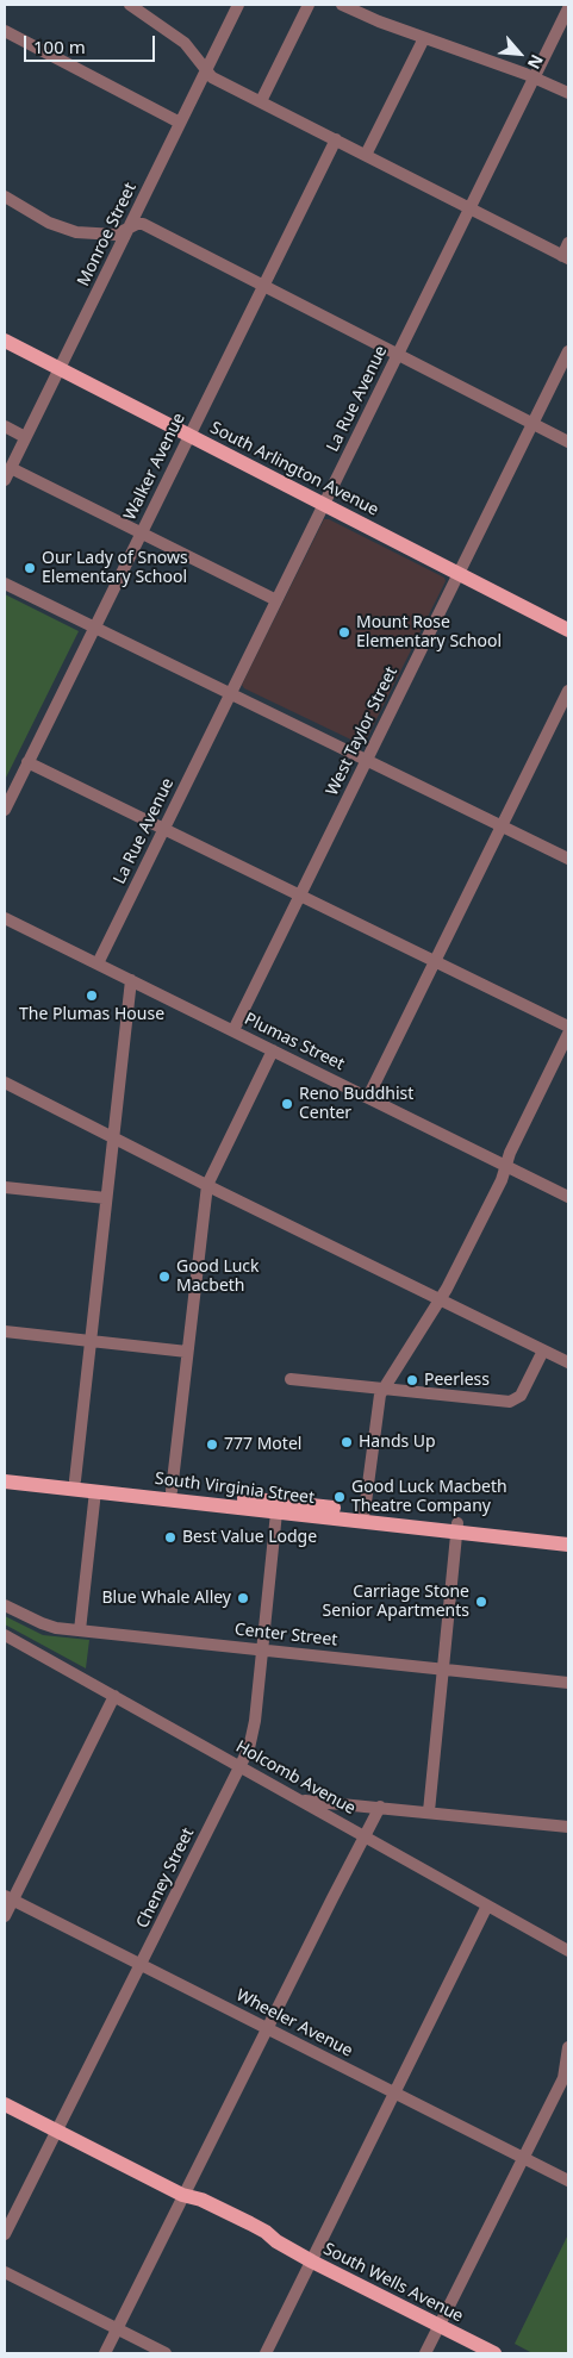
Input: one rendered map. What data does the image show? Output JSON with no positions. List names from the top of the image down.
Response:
{
  "streets": {
    "main road": ["South Arlington Avenue", "South Virginia Street", "South Wells Avenue"],
    "street": [
      "Monroe Street",
      "La Rue Avenue",
      "Walker Avenue",
      "West Taylor Street",
      "Plumas Street",
      "Center Street",
      "Holcomb Avenue",
      "Cheney Street",
      "Wheeler Avenue"
    ]
  },
  "crossings": [
    ["Monroe Street", "South Arlington Avenue"],
    ["La Rue Avenue", "South Arlington Avenue"],
    ["La Rue Avenue", "Plumas Street"],
    ["Walker Avenue", "South Arlington Avenue"],
    ["South Arlington Avenue", "West Taylor Street"],
    ["West Taylor Street", "Plumas Street"],
    ["South Virginia Street", "Cheney Street"],
    ["Center Street", "Cheney Street"],
    ["Holcomb Avenue", "Cheney Street"],
    ["Cheney Street", "Wheeler Avenue"],
    ["Cheney Street", "South Wells Avenue"]
  ],
  "places": [
    "Our Lady of Snows Elementary School",
    "Mount Rose Elementary School",
    "The Plumas House",
    "Reno Buddhist Center",
    "Good Luck Macbeth",
    "Peerless",
    "Hands Up",
    "777 Motel",
    "Good Luck Macbeth Theatre Company",
    "Best Value Lodge",
    "Blue Whale Alley",
    "Carriage Stone Senior Apartments"
  ],
  "scale_bar": "100 m",
  "north": "bottom right"
}
